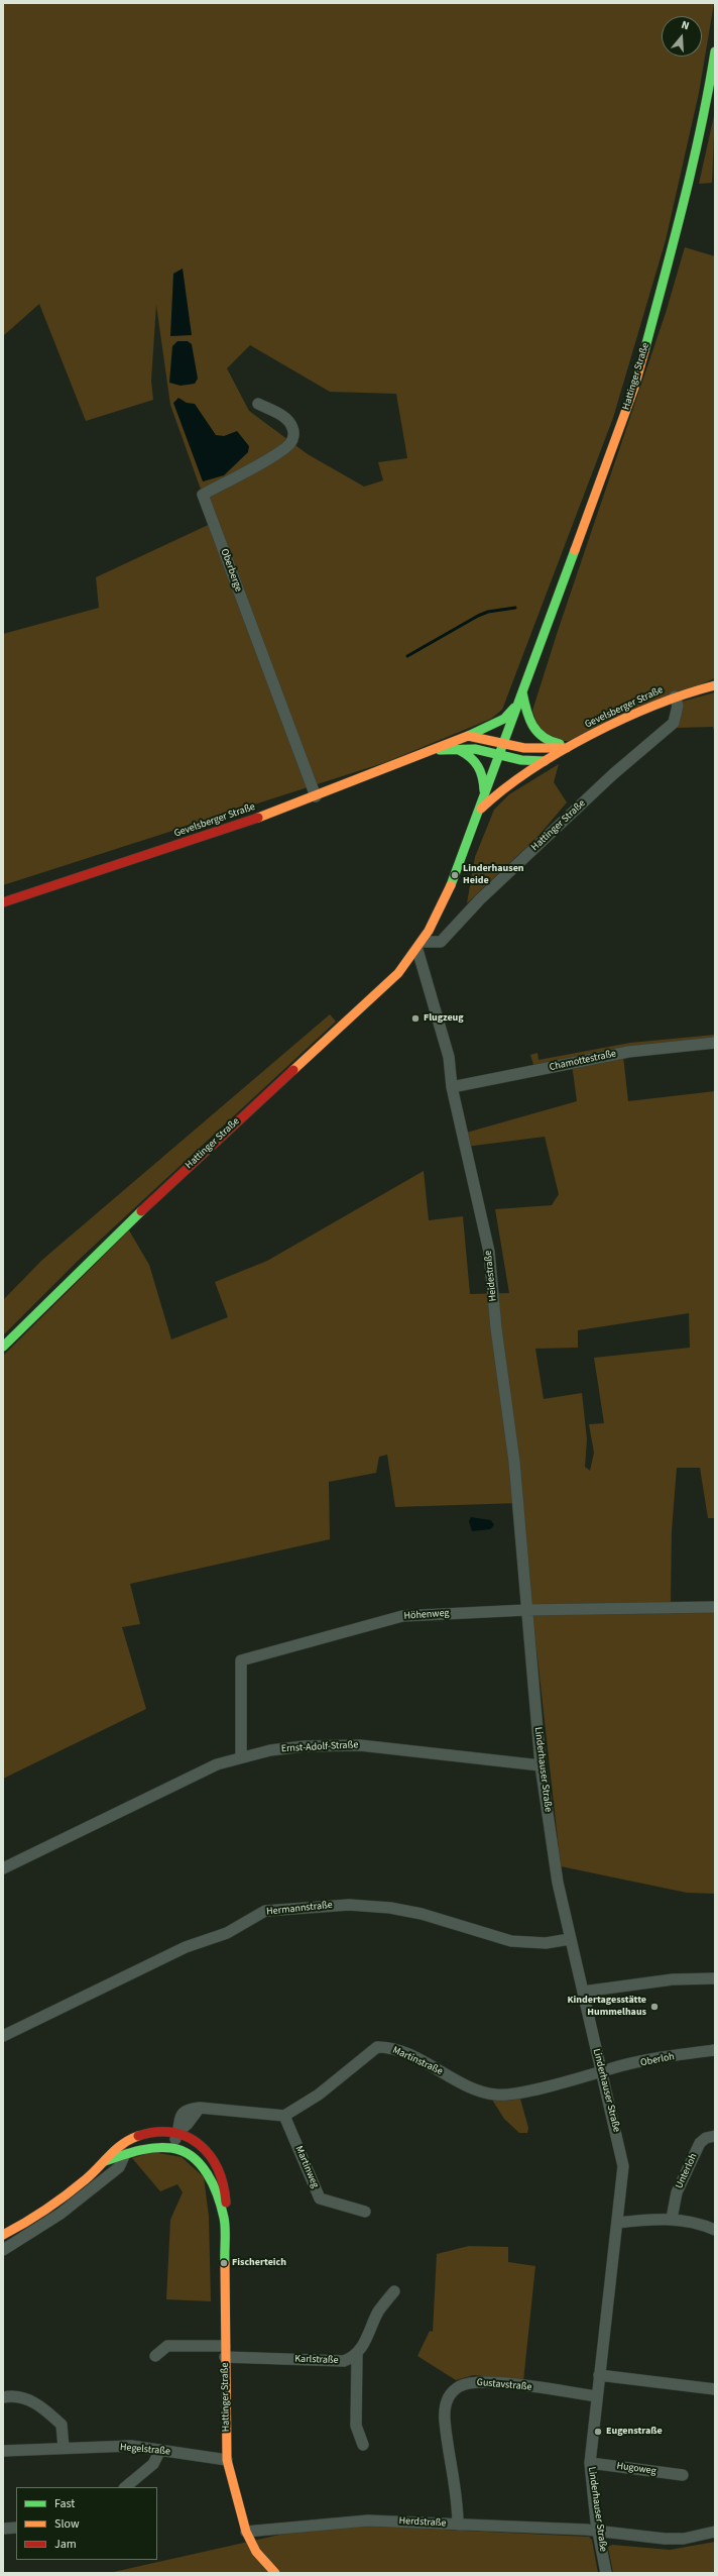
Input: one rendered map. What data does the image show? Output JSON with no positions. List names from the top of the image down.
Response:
{
  "streets": {
    "main road": ["Hattinger Straße", "Gevelsberger Straße"],
    "street": [
      "Oberberge",
      "Chamottestraße",
      "Heidestraße",
      "Höhenweg",
      "Ernst-Adolf-Straße",
      "Linderhauser Straße",
      "Hermannstraße",
      "Oberloh",
      "Martinstraße",
      "Martinweg",
      "Unterloh",
      "Karlstraße",
      "Gustavstraße",
      "Hegelstraße",
      "Hugoweg",
      "Herdstraße"
    ]
  },
  "crossings": [
    ["Hattinger Straße", "Gevelsberger Straße"],
    ["Hattinger Straße", "Heidestraße"],
    ["Hattinger Straße", "Karlstraße"],
    ["Hattinger Straße", "Hegelstraße"],
    ["Hattinger Straße", "Herdstraße"],
    ["Oberberge", "Gevelsberger Straße"],
    ["Chamottestraße", "Heidestraße"],
    ["Heidestraße", "Höhenweg"],
    ["Heidestraße", "Linderhauser Straße"],
    ["Höhenweg", "Ernst-Adolf-Straße"],
    ["Höhenweg", "Linderhauser Straße"],
    ["Ernst-Adolf-Straße", "Linderhauser Straße"],
    ["Linderhauser Straße", "Hermannstraße"],
    ["Linderhauser Straße", "Oberloh"],
    ["Linderhauser Straße", "Martinstraße"],
    ["Linderhauser Straße", "Gustavstraße"],
    ["Linderhauser Straße", "Hugoweg"],
    ["Linderhauser Straße", "Herdstraße"],
    ["Oberloh", "Martinstraße"],
    ["Martinstraße", "Martinweg"],
    ["Gustavstraße", "Herdstraße"]
  ],
  "places": [
    "Linderhausen Heide",
    "Flugzeug",
    "Kindertagesstätte Hummelhaus",
    "Fischerteich",
    "Eugenstraße"
  ],
  "legend": ["Fast", "Slow", "Jam"],
  "north": "top"
}
